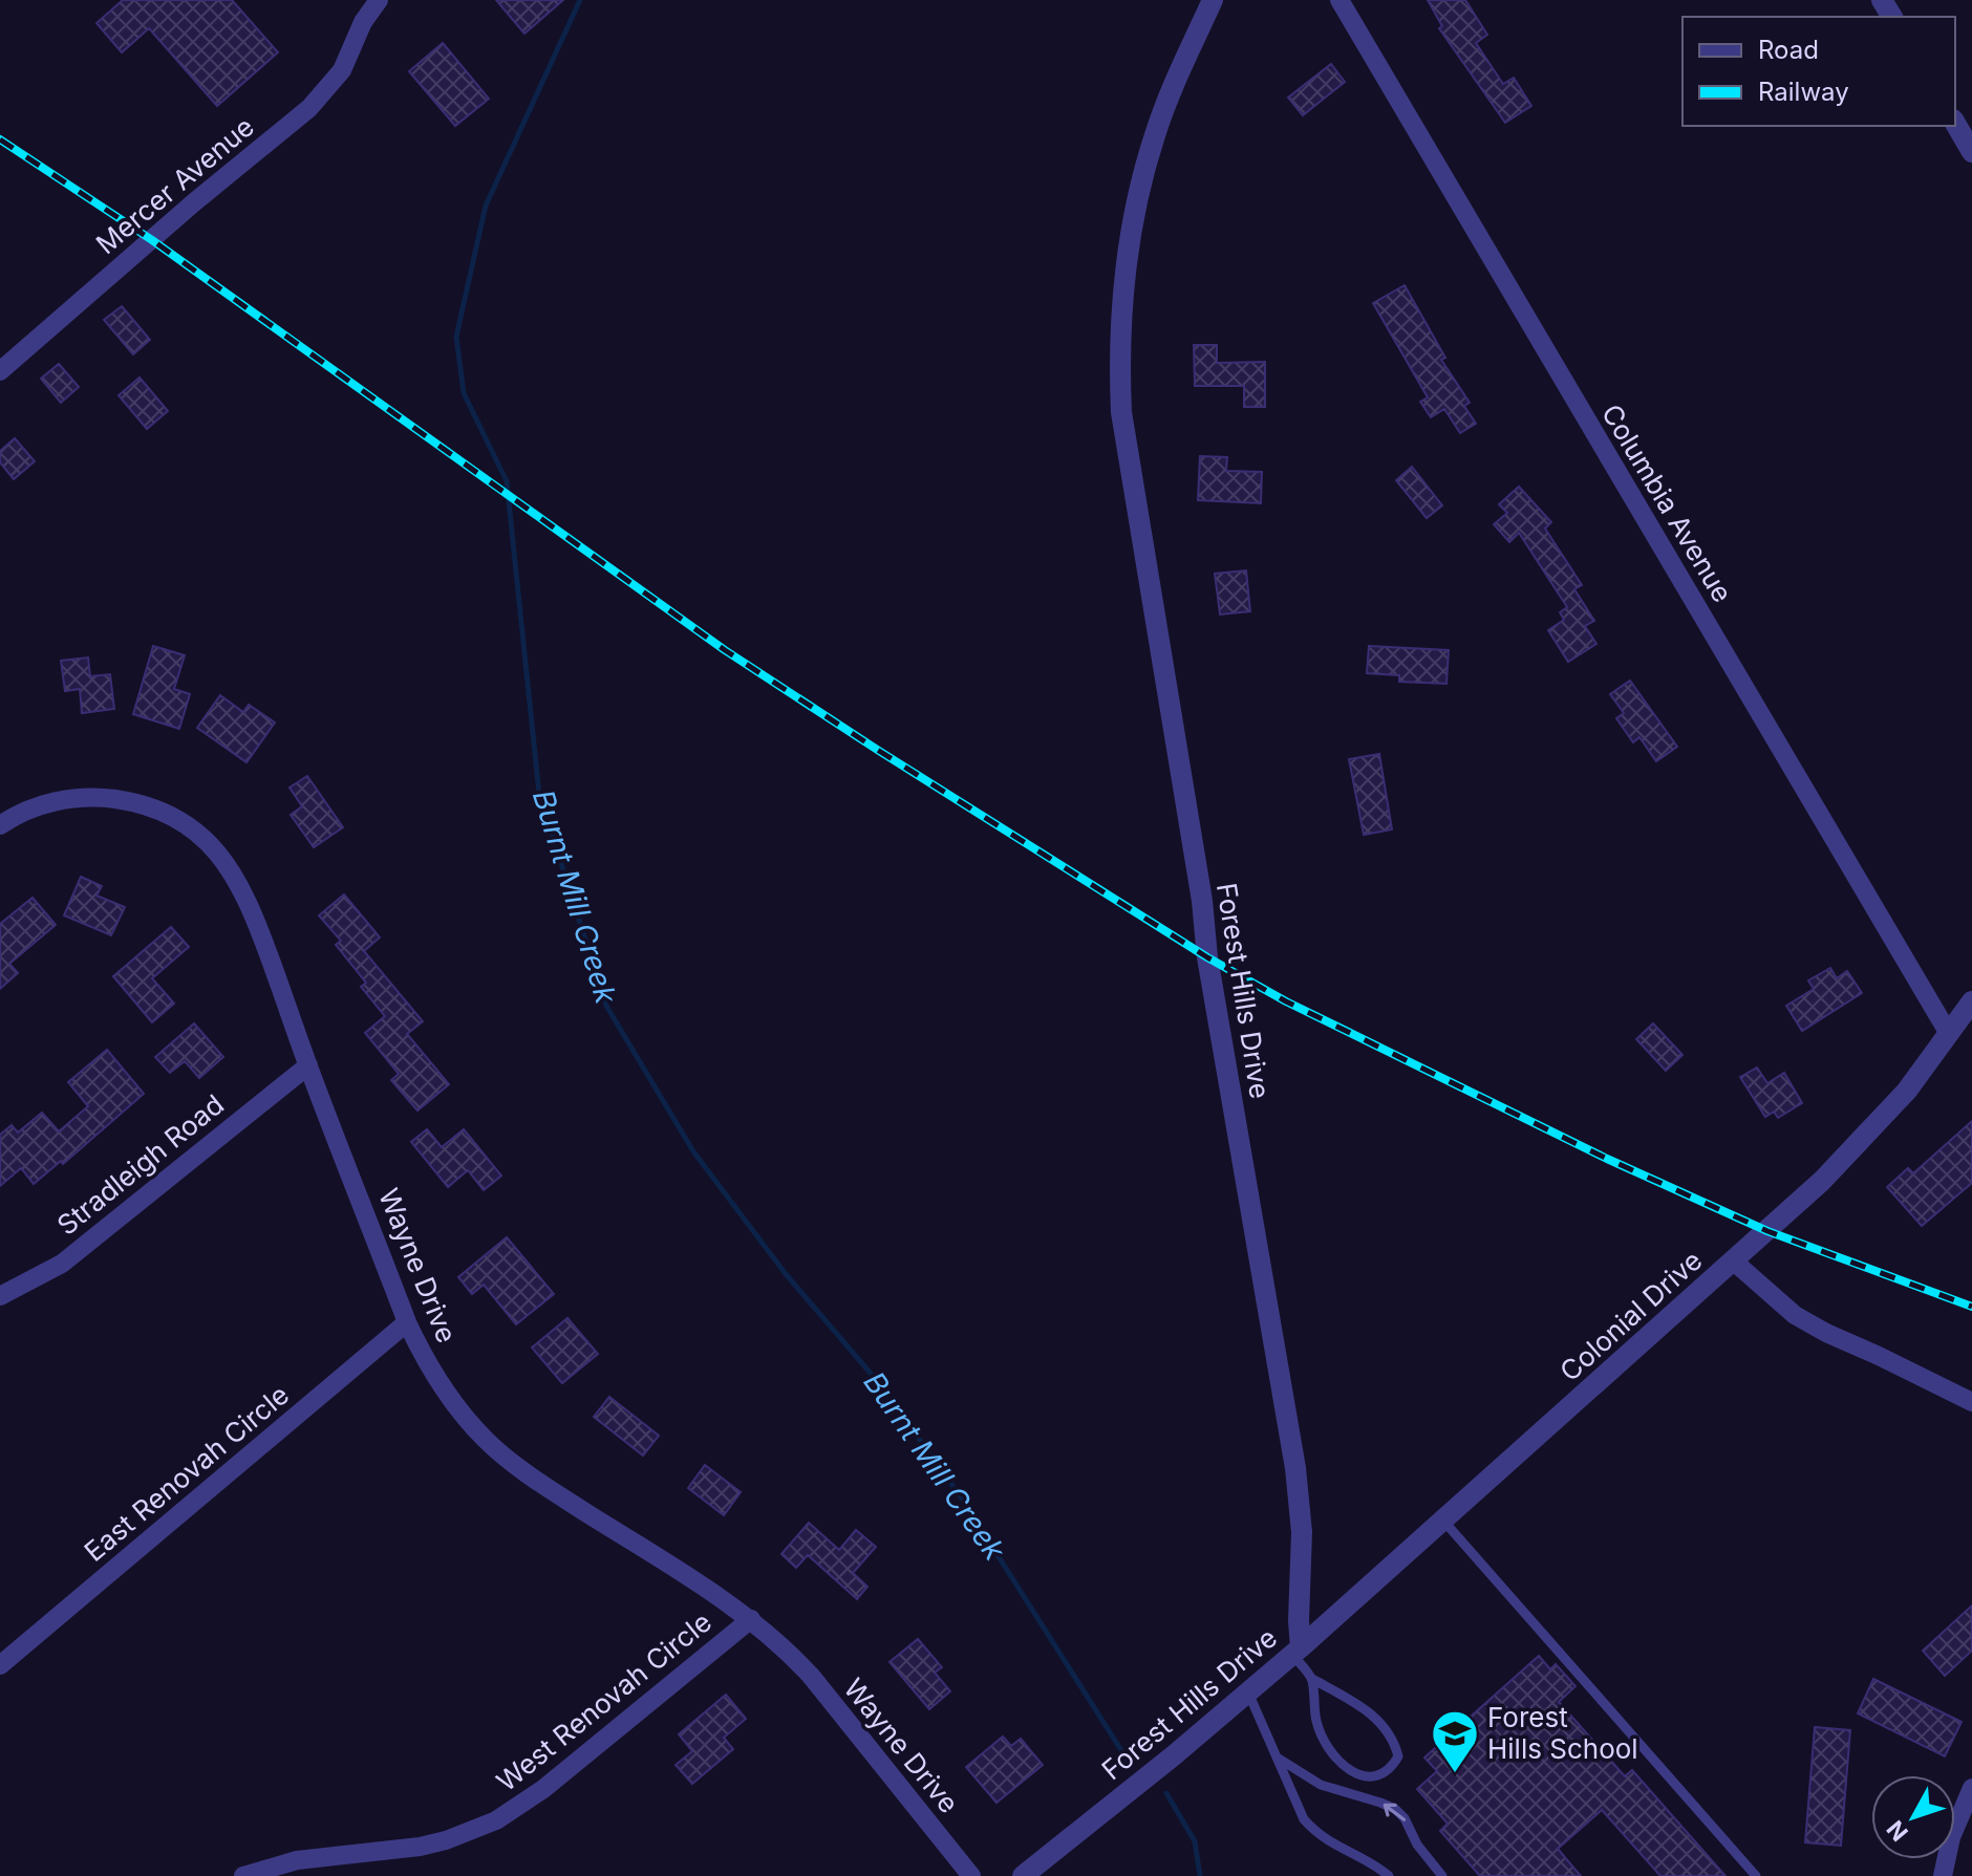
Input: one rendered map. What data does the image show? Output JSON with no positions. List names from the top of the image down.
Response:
{
  "streets": {
    "street": [
      "Mercer Avenue",
      "Columbia Avenue",
      "Forest Hills Drive",
      "Stradleigh Road",
      "Wayne Drive",
      "Colonial Drive",
      "East Renovah Circle",
      "West Renovah Circle"
    ]
  },
  "crossings": [
    ["Columbia Avenue", "Colonial Drive"],
    ["Forest Hills Drive", "Colonial Drive"],
    ["Stradleigh Road", "Wayne Drive"],
    ["Wayne Drive", "East Renovah Circle"],
    ["Wayne Drive", "West Renovah Circle"]
  ],
  "water": ["Burnt Mill Creek"],
  "places": {
    "school or university": ["Forest Hills School"]
  },
  "legend": ["Road", "Railway"],
  "north": "bottom left"
}
